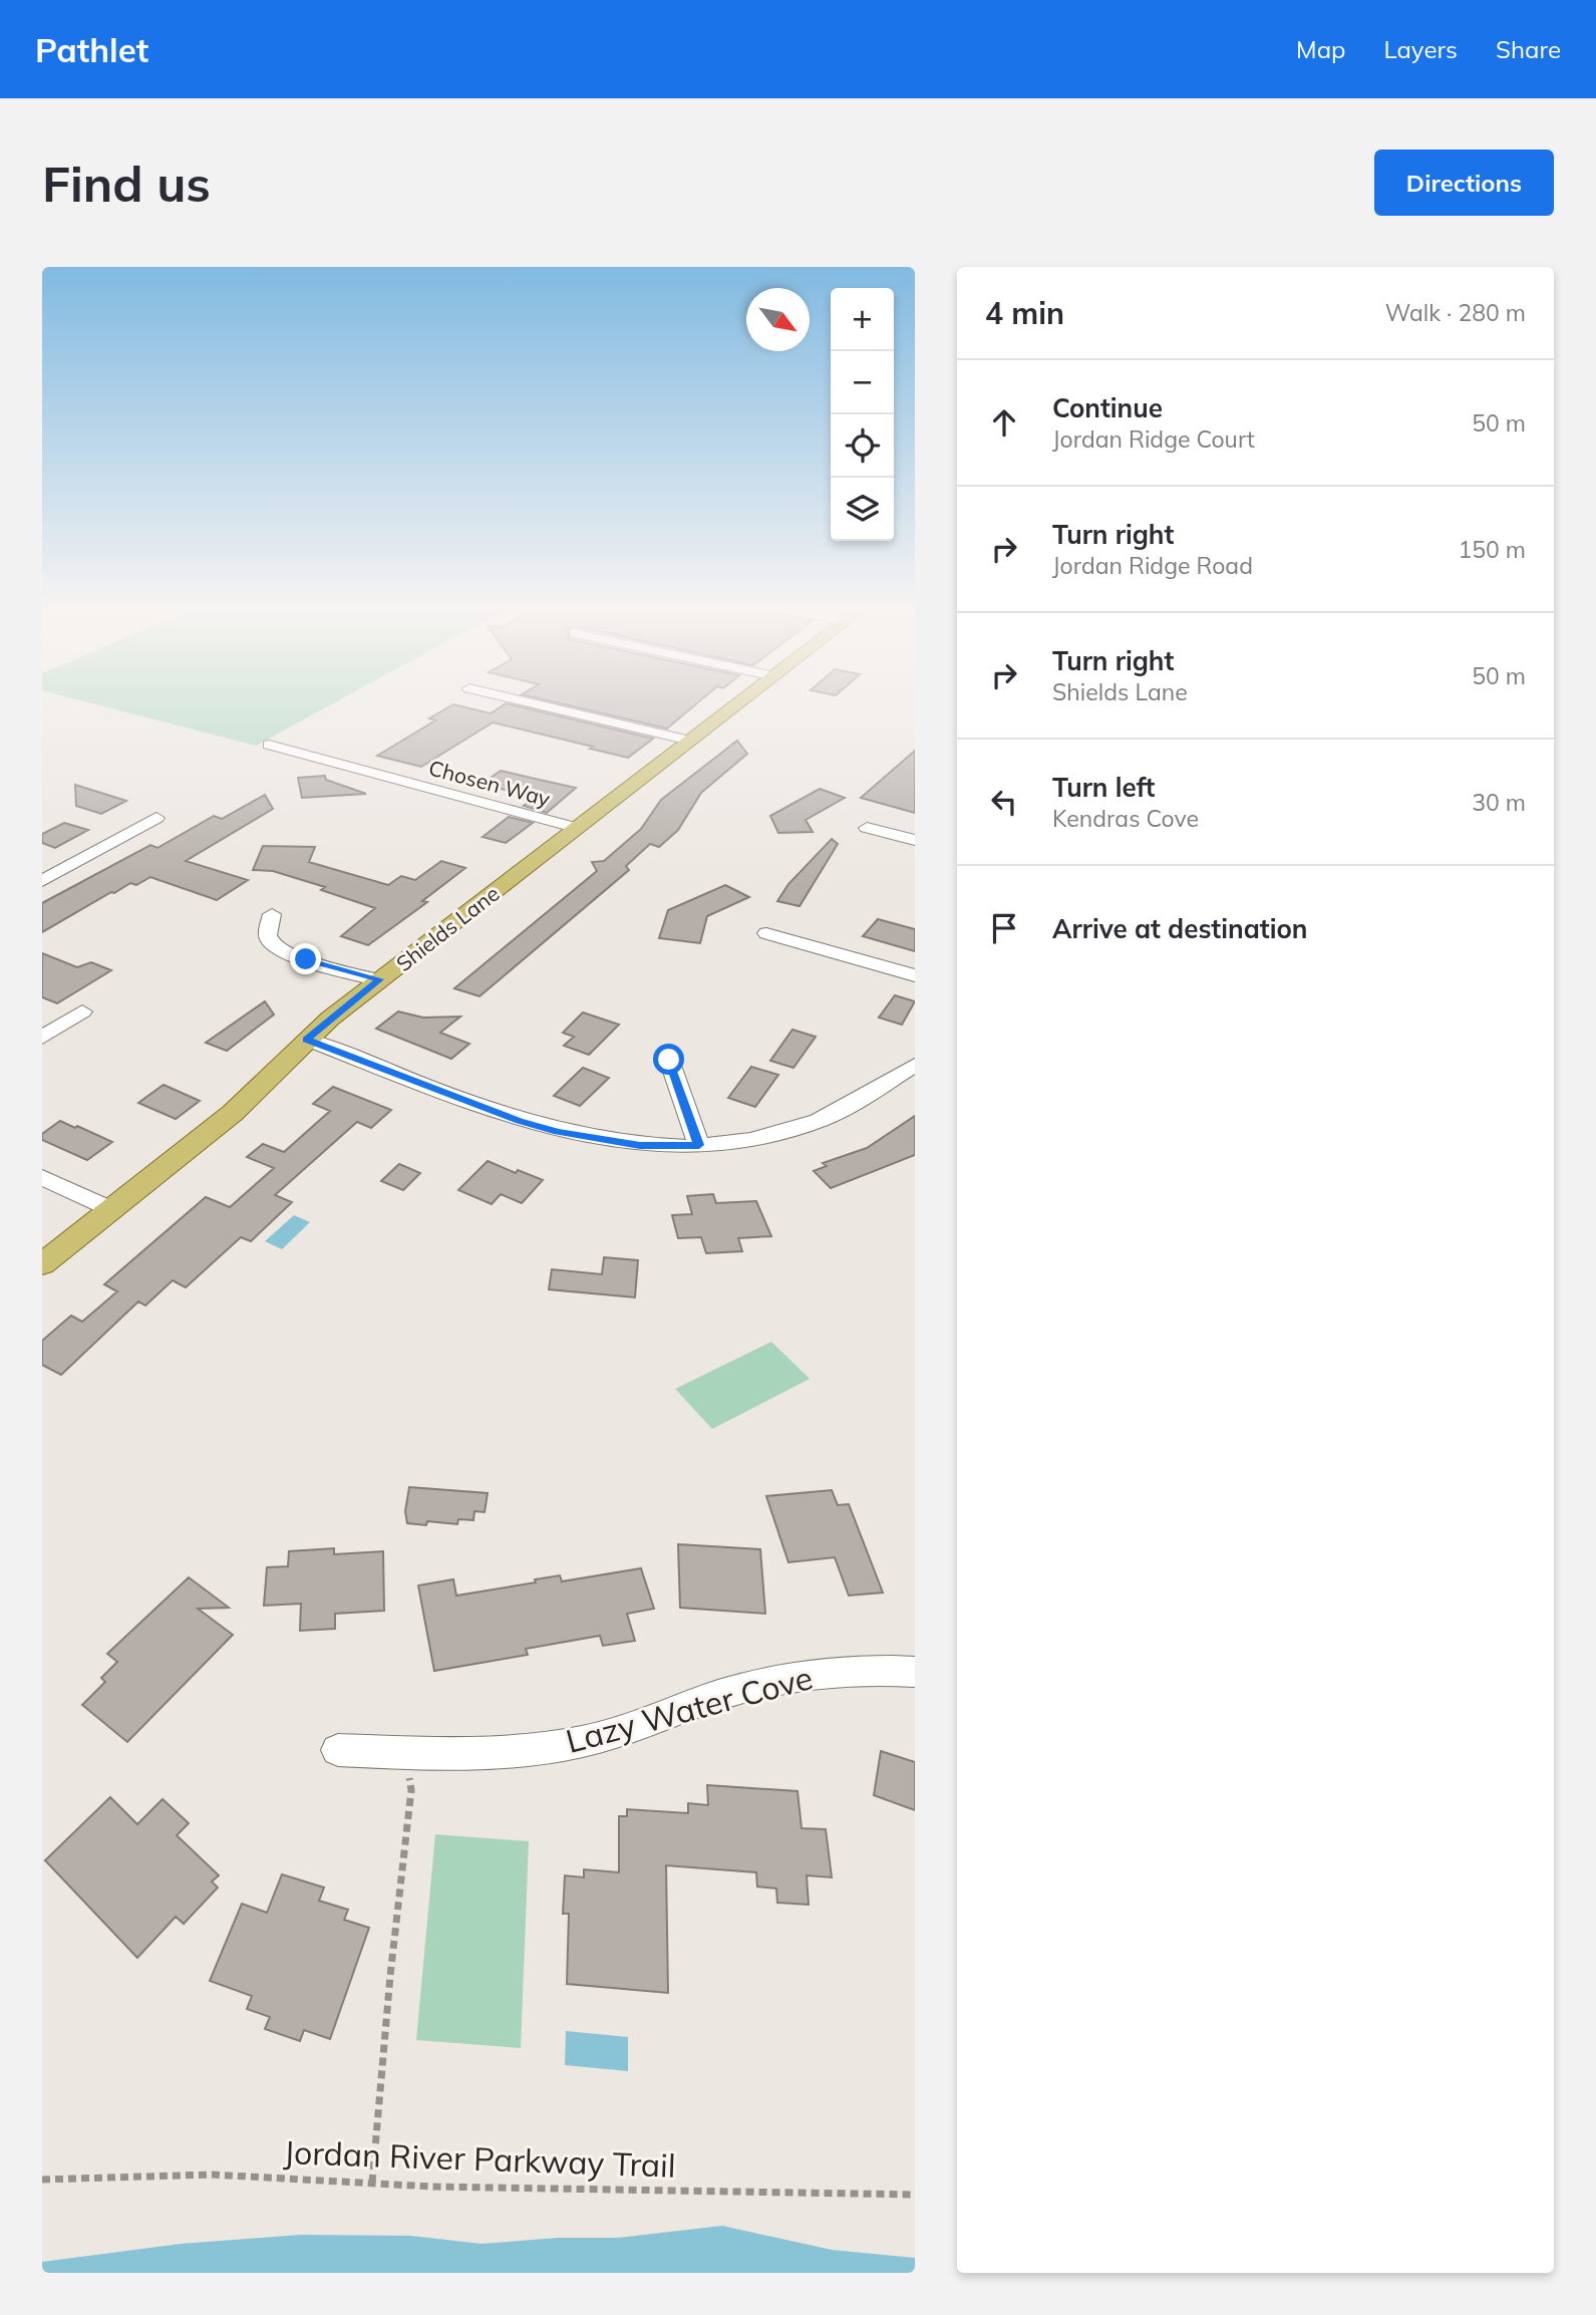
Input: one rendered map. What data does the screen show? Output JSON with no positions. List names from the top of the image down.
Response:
{
  "streets": {
    "main road": ["Shields Lane"],
    "street": ["Chosen Way", "Lazy Water Cove"],
    "path": ["Jordan River Parkway Trail"]
  },
  "crossings": [
    ["Chosen Way", "Shields Lane"]
  ],
  "north": "bottom right",
  "page": {
    "header": "Pathlet",
    "nav": ["Map", "Layers", "Share"],
    "buttons": "Directions",
    "title": "Find us",
    "heading": ["4 min", "Walk · 280 m"],
    "map_buttons": ["+", "−"],
    "list": [
      ["Continue", "Jordan Ridge Court", "50 m"],
      ["Turn right", "Jordan Ridge Road", "150 m"],
      ["Turn right", "Shields Lane", "50 m"],
      ["Turn left", "Kendras Cove", "30 m"],
      "Arrive at destination"
    ]
  }
}
